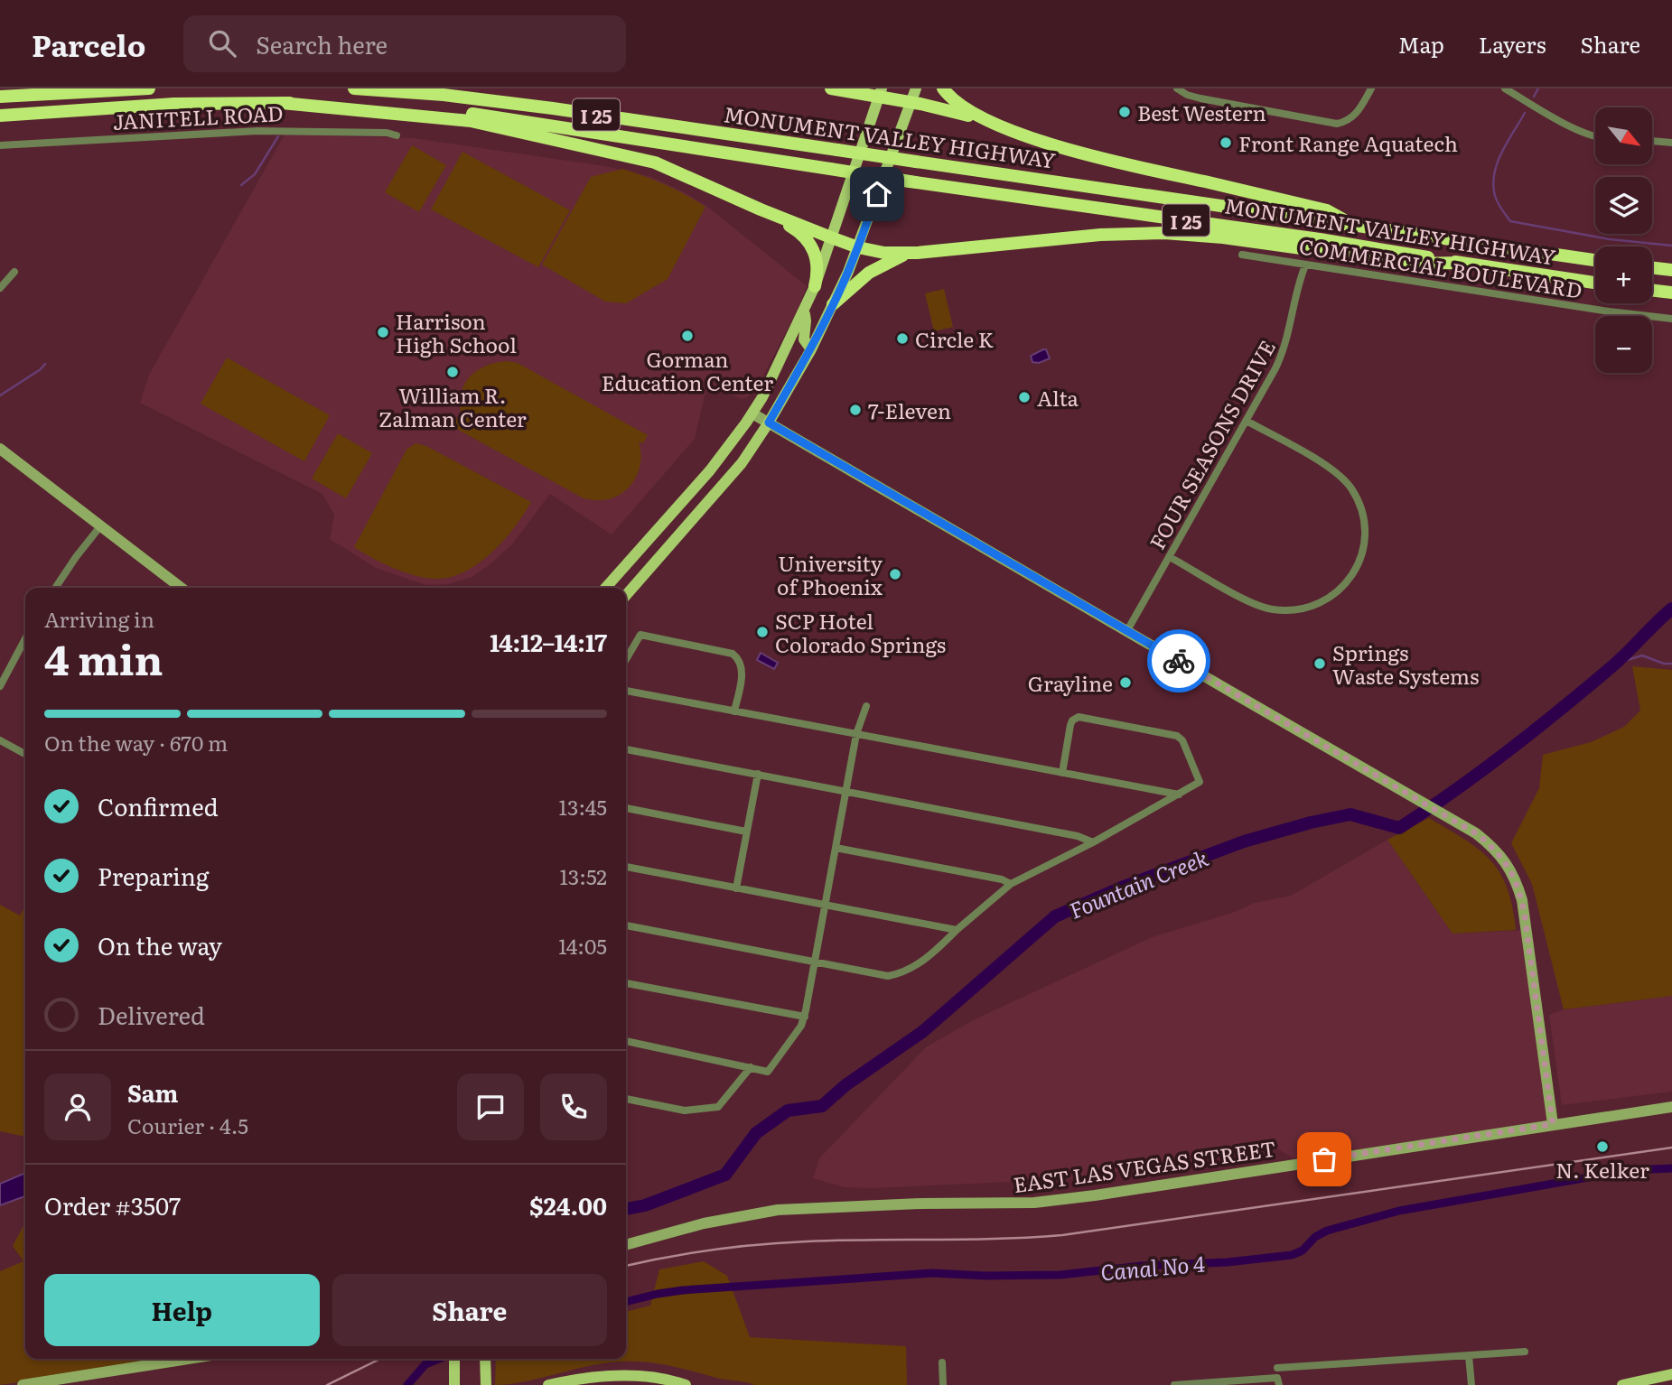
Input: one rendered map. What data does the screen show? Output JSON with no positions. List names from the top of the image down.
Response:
{
  "streets": {
    "highway": ["I 25", "MONUMENT VALLEY HIGHWAY"],
    "street": [
      "JANITELL ROAD",
      "COMMERCIAL BOULEVARD",
      "FOUR SEASONS DRIVE",
      "EAST LAS VEGAS STREET"
    ]
  },
  "crossings": [
    ["COMMERCIAL BOULEVARD", "FOUR SEASONS DRIVE"]
  ],
  "water": ["Fountain Creek", "Canal No 4"],
  "places": [
    "Best Western",
    "Front Range Aquatech",
    "Harrison High School",
    "Gorman Education Center",
    "Circle K",
    "William R. Zalman Center",
    "Alta",
    "7-Eleven",
    "University of Phoenix",
    "SCP Hotel Colorado Springs",
    "Springs Waste Systems",
    "Grayline",
    "N. Kelker"
  ],
  "north": "bottom right",
  "page": {
    "header": "Parcelo",
    "search": "Search here",
    "nav": ["Map", "Layers", "Share"],
    "map_buttons": ["+", "−"],
    "heading": ["4 min", "Arriving in", "14:12–14:17"],
    "panel": [
      "Sam",
      "Courier · 4.5",
      "Order #3507",
      "$24.00"
    ],
    "bar": "On the way · 670 m",
    "list": [
      ["Confirmed", "13:45"],
      ["Preparing", "13:52"],
      ["On the way", "14:05"],
      "Delivered"
    ],
    "buttons": ["Help", "Share"]
  }
}
